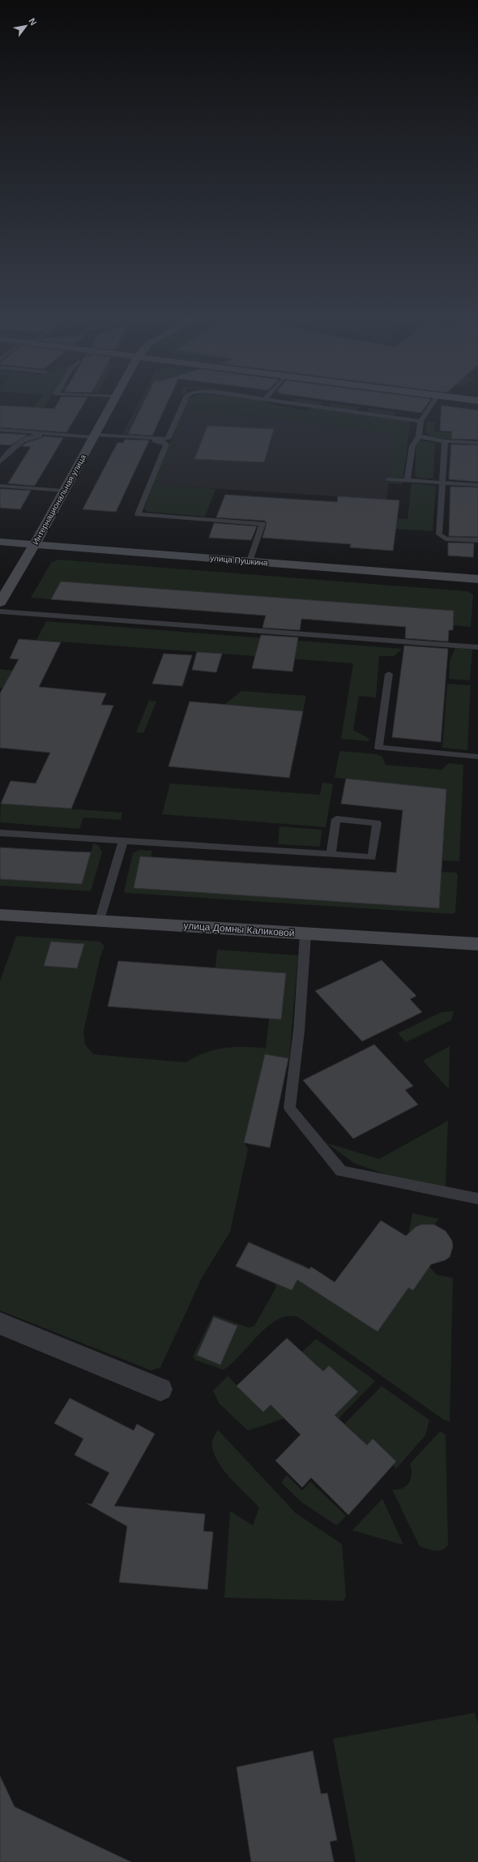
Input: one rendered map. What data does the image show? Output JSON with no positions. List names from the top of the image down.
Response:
{
  "streets": {
    "street": ["Интернациональная улица", "улица Пушкина", "улица Домны Каликовой"]
  },
  "crossings": [
    ["Интернациональная улица", "улица Пушкина"]
  ],
  "north": "top right"
}
